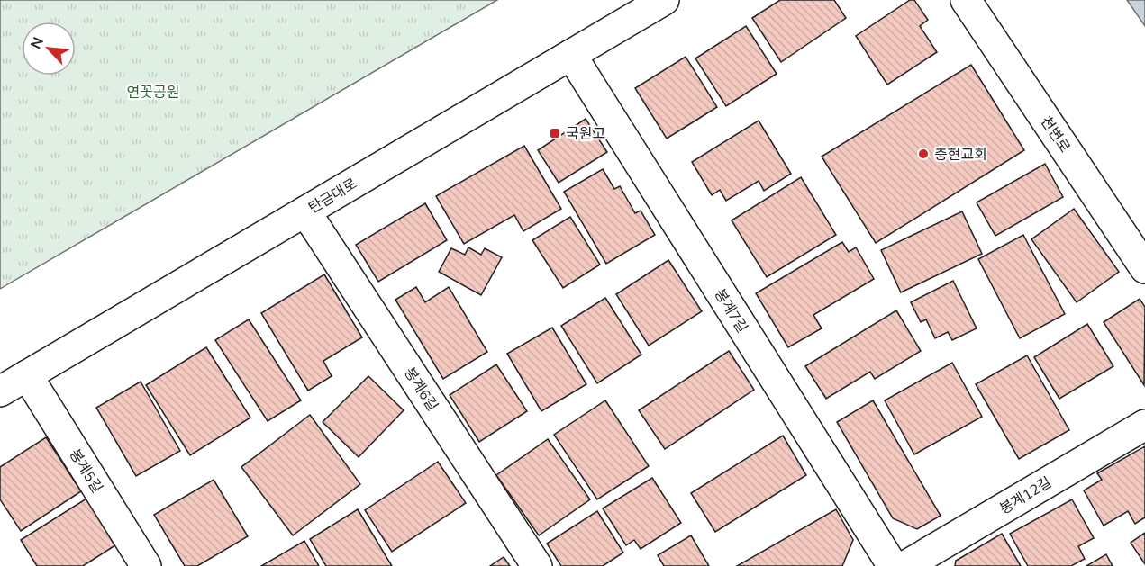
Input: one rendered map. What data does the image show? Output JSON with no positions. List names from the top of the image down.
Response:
{
  "streets": {
    "street": [
      "천변로",
      "탄금대로",
      "봉계7길",
      "봉계6길",
      "봉계5길",
      "봉계12길"
    ]
  },
  "crossings": [
    ["탄금대로", "봉계7길"],
    ["탄금대로", "봉계6길"],
    ["탄금대로", "봉계5길"]
  ],
  "parks": ["연꽃공원"],
  "places": {
    "transit": ["국원고"],
    "other": ["충현교회"]
  },
  "north": "top left"
}
